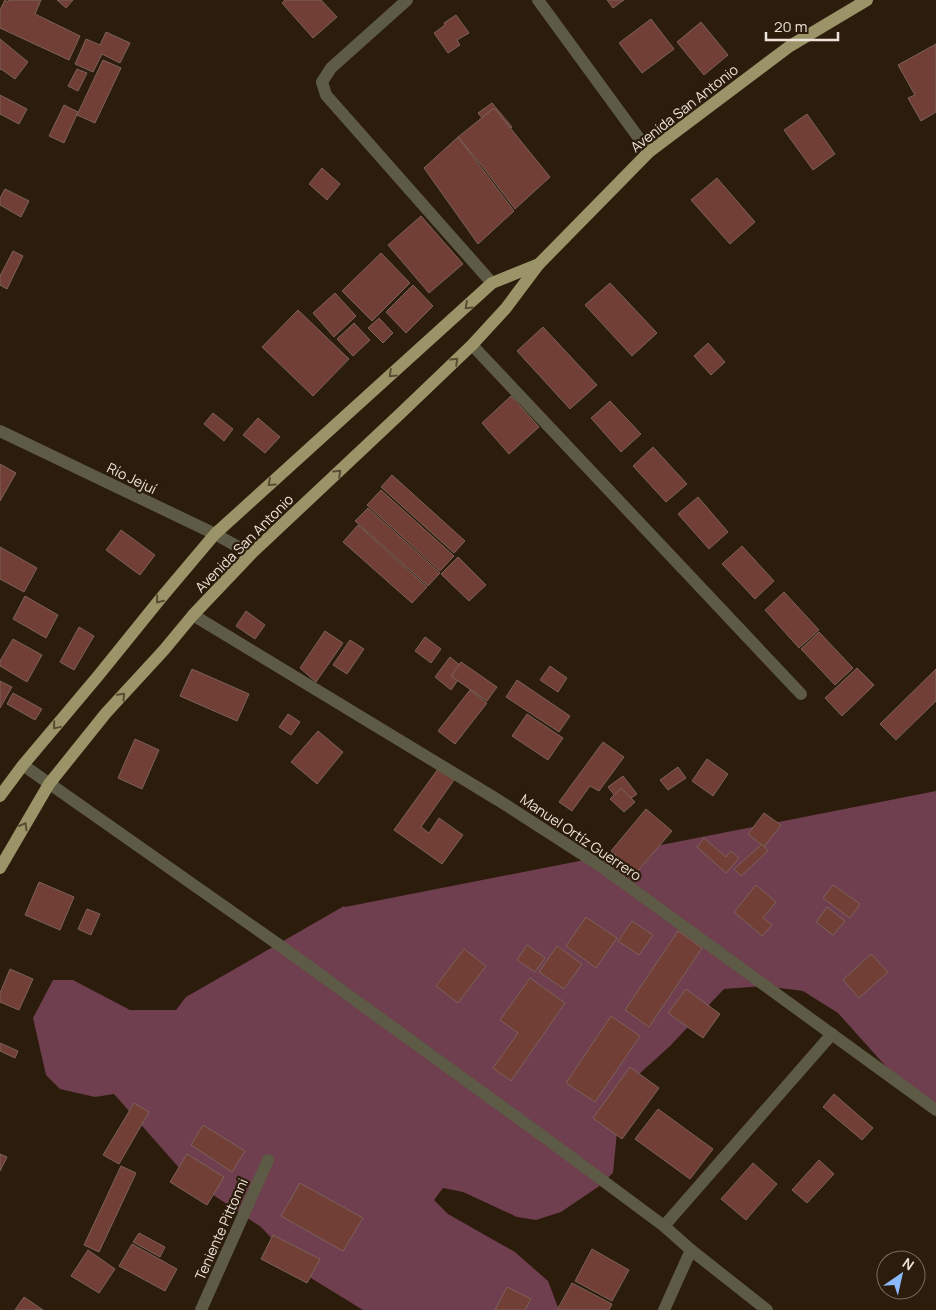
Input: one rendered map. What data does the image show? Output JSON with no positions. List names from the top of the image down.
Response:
{
  "streets": {
    "main road": ["Avenida San Antonio"],
    "street": ["Río Jejuí", "Manuel Ortíz Guerrero", "Teniente Pittonni"]
  },
  "crossings": [
    ["Avenida San Antonio", "Río Jejuí"],
    ["Avenida San Antonio", "Manuel Ortíz Guerrero"]
  ],
  "scale_bar": "20 m",
  "north": "top right"
}
